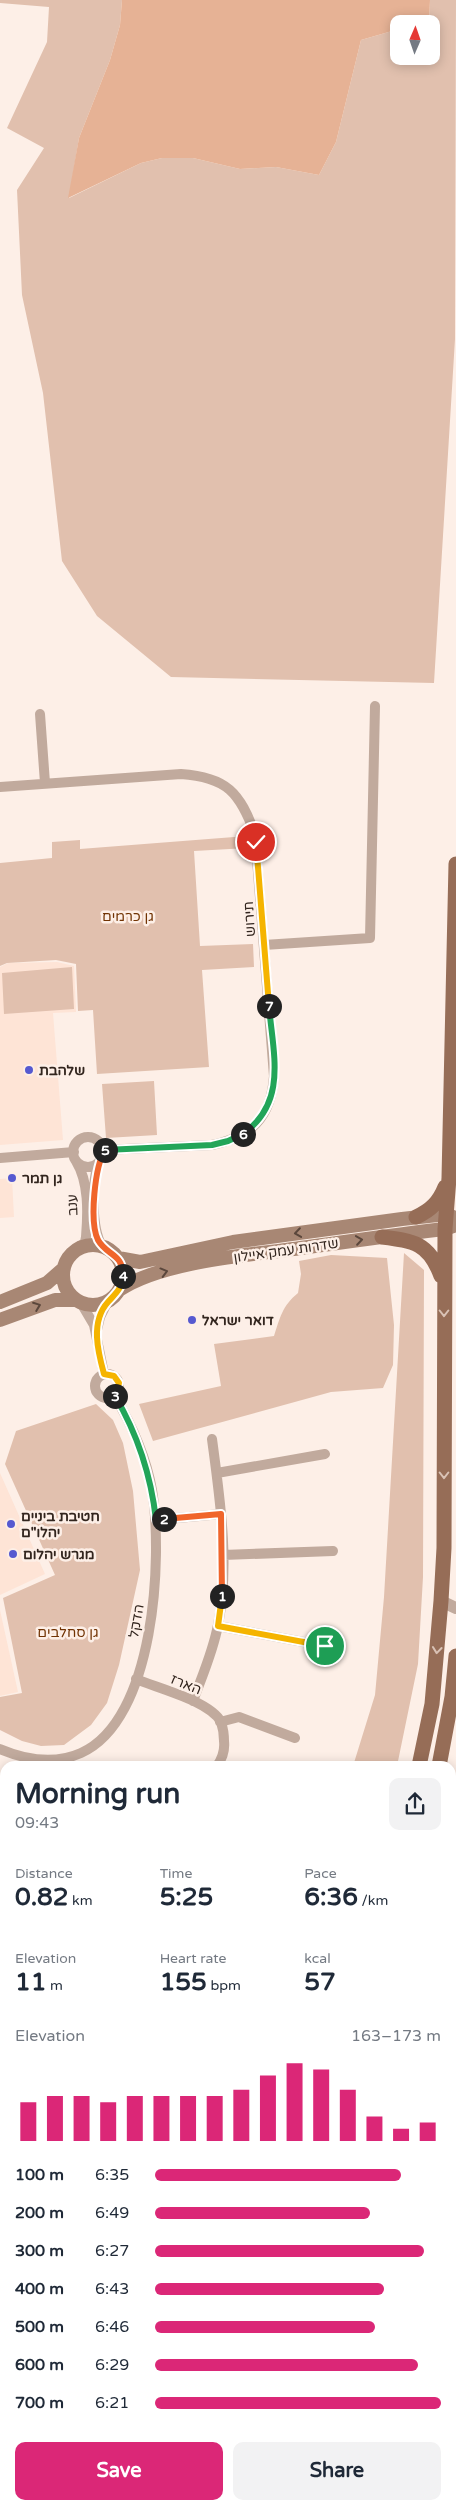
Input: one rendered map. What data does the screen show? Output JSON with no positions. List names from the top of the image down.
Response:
{
  "streets": {
    "main road": ["שדרות עמק איילון"],
    "street": [
      "תירוש",
      "ענב",
      "הדקל",
      "הארז"
    ]
  },
  "crossings": [
    ["תירוש", "ענב"],
    ["ענב", "שדרות עמק איילון"],
    ["הדקל", "הארז"]
  ],
  "parks": ["גן כרמים", "גן סחלבים"],
  "places": [
    "שלהבת",
    "גן תמר",
    "דואר ישראל",
    "חטיבת ביניים יהלו\"ם",
    "מגרש יהלום"
  ],
  "north": "top",
  "page": {
    "pins": [
      "7",
      "6",
      "5",
      "4",
      "3",
      "2",
      "1"
    ],
    "heading": ["Morning run", "09:43"],
    "stats": [
      ["Distance", "0.82 km"],
      ["Time", "5:25"],
      ["Pace", "6:36 /km"],
      ["Elevation", "11 m"],
      ["Heart rate", "155 bpm"],
      ["kcal", "57"]
    ],
    "chart": ["Elevation", "163–173 m"],
    "list": [
      {
        "name": "100 m",
        "note": "6:35"
      },
      {
        "name": "200 m",
        "note": "6:49"
      },
      {
        "name": "300 m",
        "note": "6:27"
      },
      {
        "name": "400 m",
        "note": "6:43"
      },
      {
        "name": "500 m",
        "note": "6:46"
      },
      {
        "name": "600 m",
        "note": "6:29"
      },
      {
        "name": "700 m",
        "note": "6:21"
      }
    ],
    "buttons": ["Save", "Share"]
  }
}
